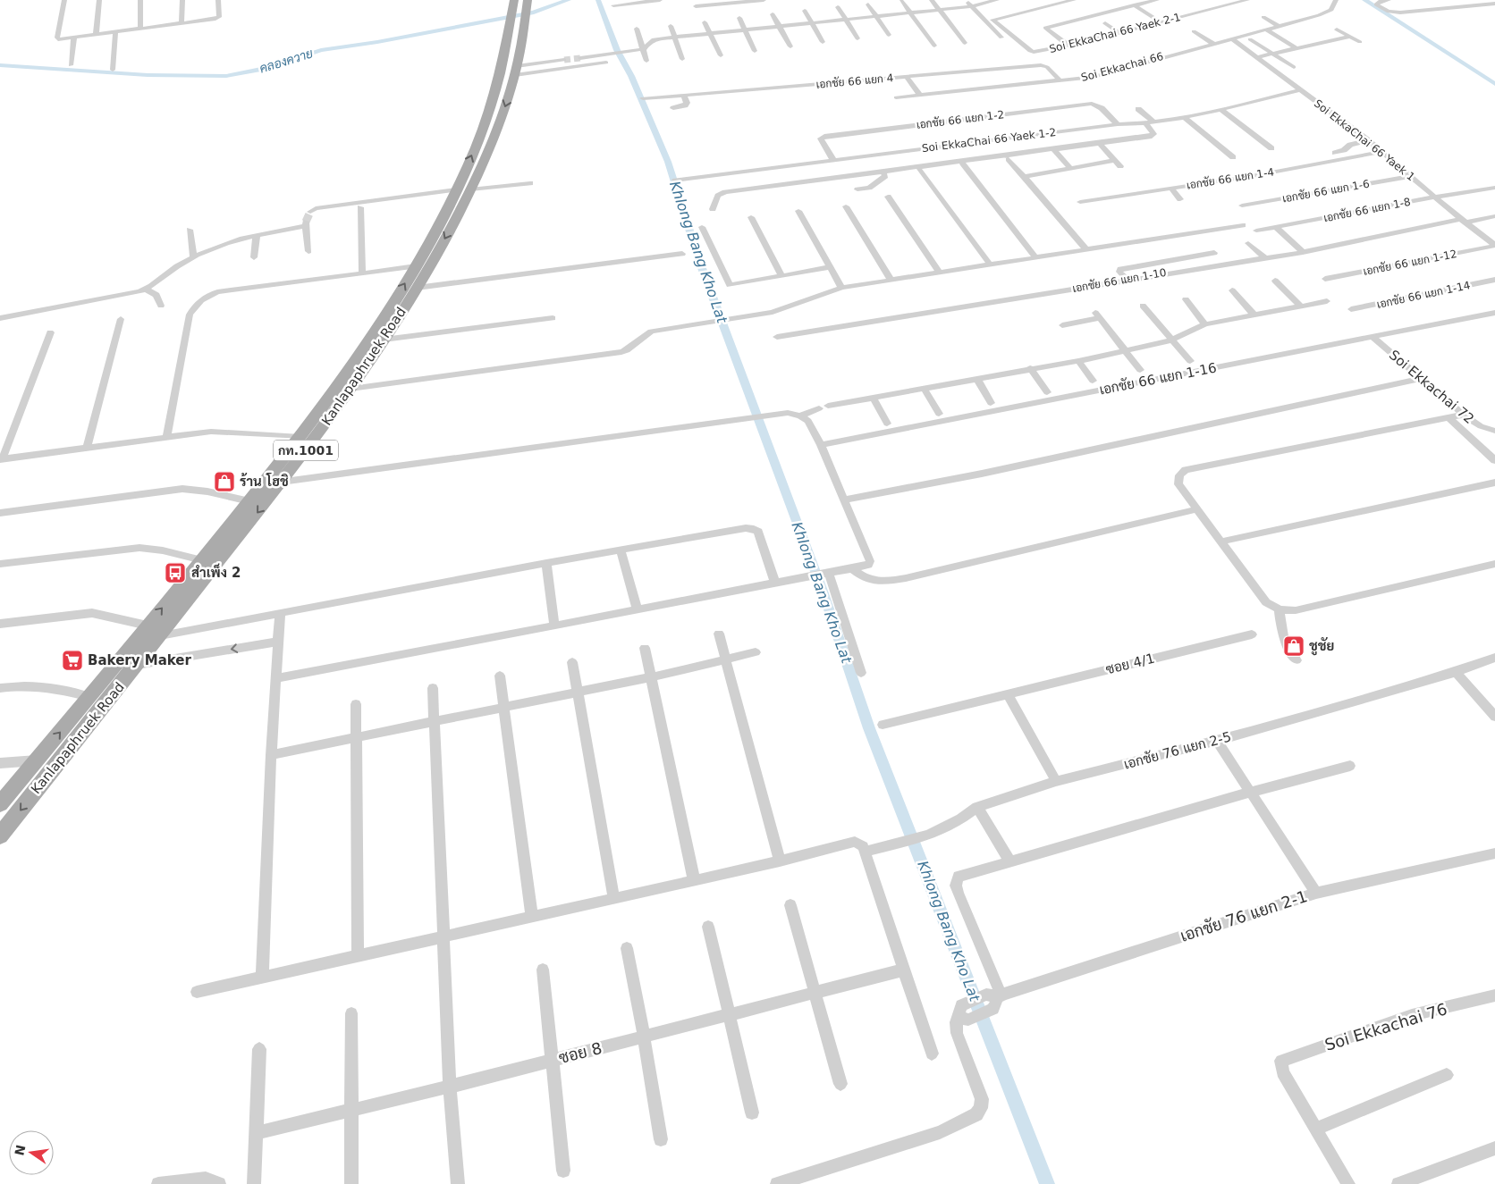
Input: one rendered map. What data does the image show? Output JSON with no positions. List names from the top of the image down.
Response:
{
  "streets": {
    "main road": ["Kanlapaphruek Road", "กท.1001"],
    "street": [
      "Soi EkkaChai 66 Yaek 2-1",
      "Soi Ekkachai 66",
      "เอกชัย 66 แยก 4",
      "เอกชัย 66 แยก 1-2",
      "Soi EkkaChai 66 Yaek 1-2",
      "Soi EkkaChai 66 Yaek 1",
      "เอกชัย 66 แยก 1-4",
      "เอกชัย 66 แยก 1-6",
      "เอกชัย 66 แยก 1-8",
      "เอกชัย 66 แยก 1-12",
      "เอกชัย 66 แยก 1-10",
      "เอกชัย 66 แยก 1-14",
      "เอกชัย 66 แยก 1-16",
      "Soi Ekkachai 72",
      "ซอย 4/1",
      "เอกชัย 76 แยก 2-5",
      "เอกชัย 76 แยก 2-1",
      "Soi Ekkachai 76",
      "ซอย 8"
    ]
  },
  "crossings": [
    ["Soi Ekkachai 66", "เอกชัย 66 แยก 4"],
    ["Soi Ekkachai 66", "Soi EkkaChai 66 Yaek 1"],
    ["เอกชัย 66 แยก 1-2", "Soi EkkaChai 66 Yaek 1-2"],
    ["Soi EkkaChai 66 Yaek 1-2", "Soi EkkaChai 66 Yaek 1"],
    ["Soi EkkaChai 66 Yaek 1", "เอกชัย 66 แยก 1-4"],
    ["Soi EkkaChai 66 Yaek 1", "เอกชัย 66 แยก 1-6"],
    ["Soi EkkaChai 66 Yaek 1", "เอกชัย 66 แยก 1-8"],
    ["Soi EkkaChai 66 Yaek 1", "เอกชัย 66 แยก 1-12"],
    ["Soi EkkaChai 66 Yaek 1", "เอกชัย 66 แยก 1-10"],
    ["เอกชัย 66 แยก 1-16", "Soi Ekkachai 72"]
  ],
  "water": ["คลองควาย", "Khlong Bang Kho Lat"],
  "places": {
    "shop": ["ร้าน โฮชิ", "ชูชัย"],
    "bus stop": ["สำเพ็ง 2"],
    "supermarket": ["Bakery Maker"]
  },
  "north": "left"
}
